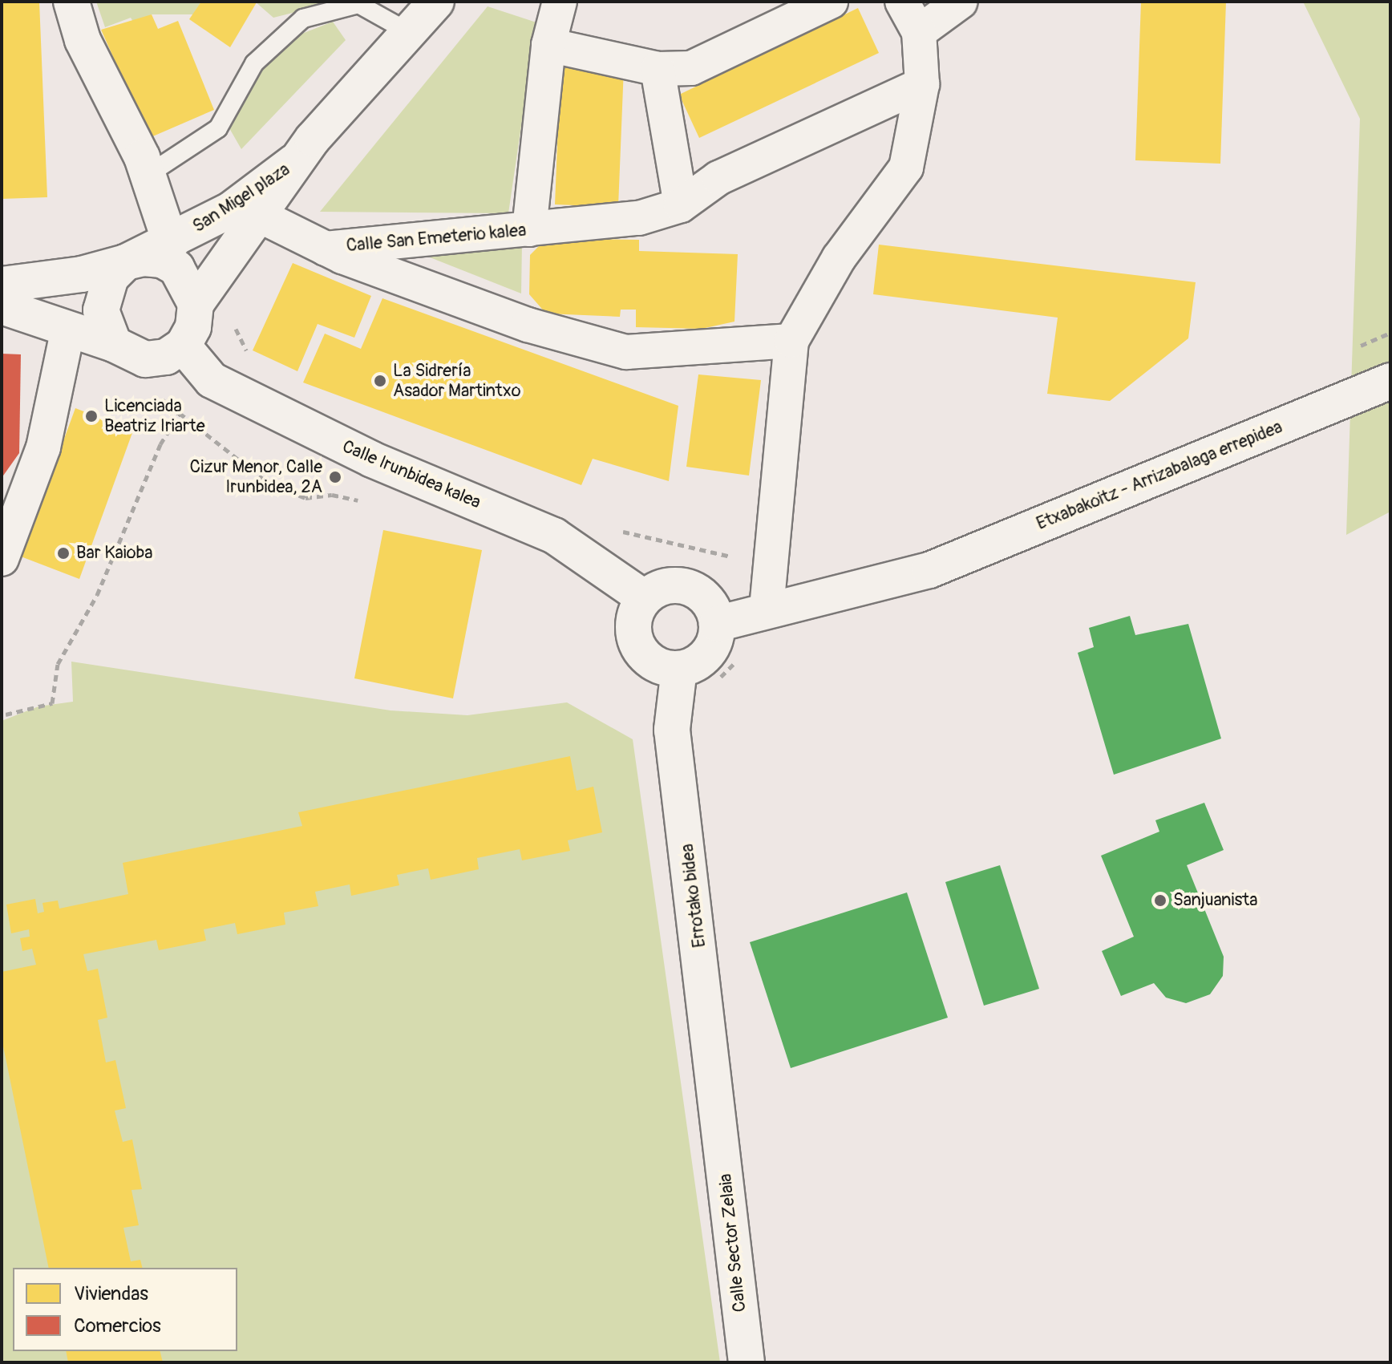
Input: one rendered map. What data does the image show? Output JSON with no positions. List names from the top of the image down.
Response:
{
  "streets": {
    "street": [
      "San Migel plaza",
      "Calle San Emeterio kalea",
      "Calle Irunbidea kalea",
      "Etxabakoitz - Arrizabalaga errepidea",
      "Errotako bidea",
      "Calle Sector Zelaia"
    ]
  },
  "crossings": [
    ["San Migel plaza", "Calle San Emeterio kalea"],
    ["San Migel plaza", "Calle Irunbidea kalea"],
    ["Calle Irunbidea kalea", "Errotako bidea"],
    ["Errotako bidea", "Calle Sector Zelaia"]
  ],
  "places": [
    "La Sidrería Asador Martintxo",
    "Licenciada Beatriz Iriarte",
    "Cizur Menor, Calle Irunbidea, 2A",
    "Bar Kaioba",
    "Sanjuanista"
  ],
  "legend": ["Viviendas", "Comercios"]
}
